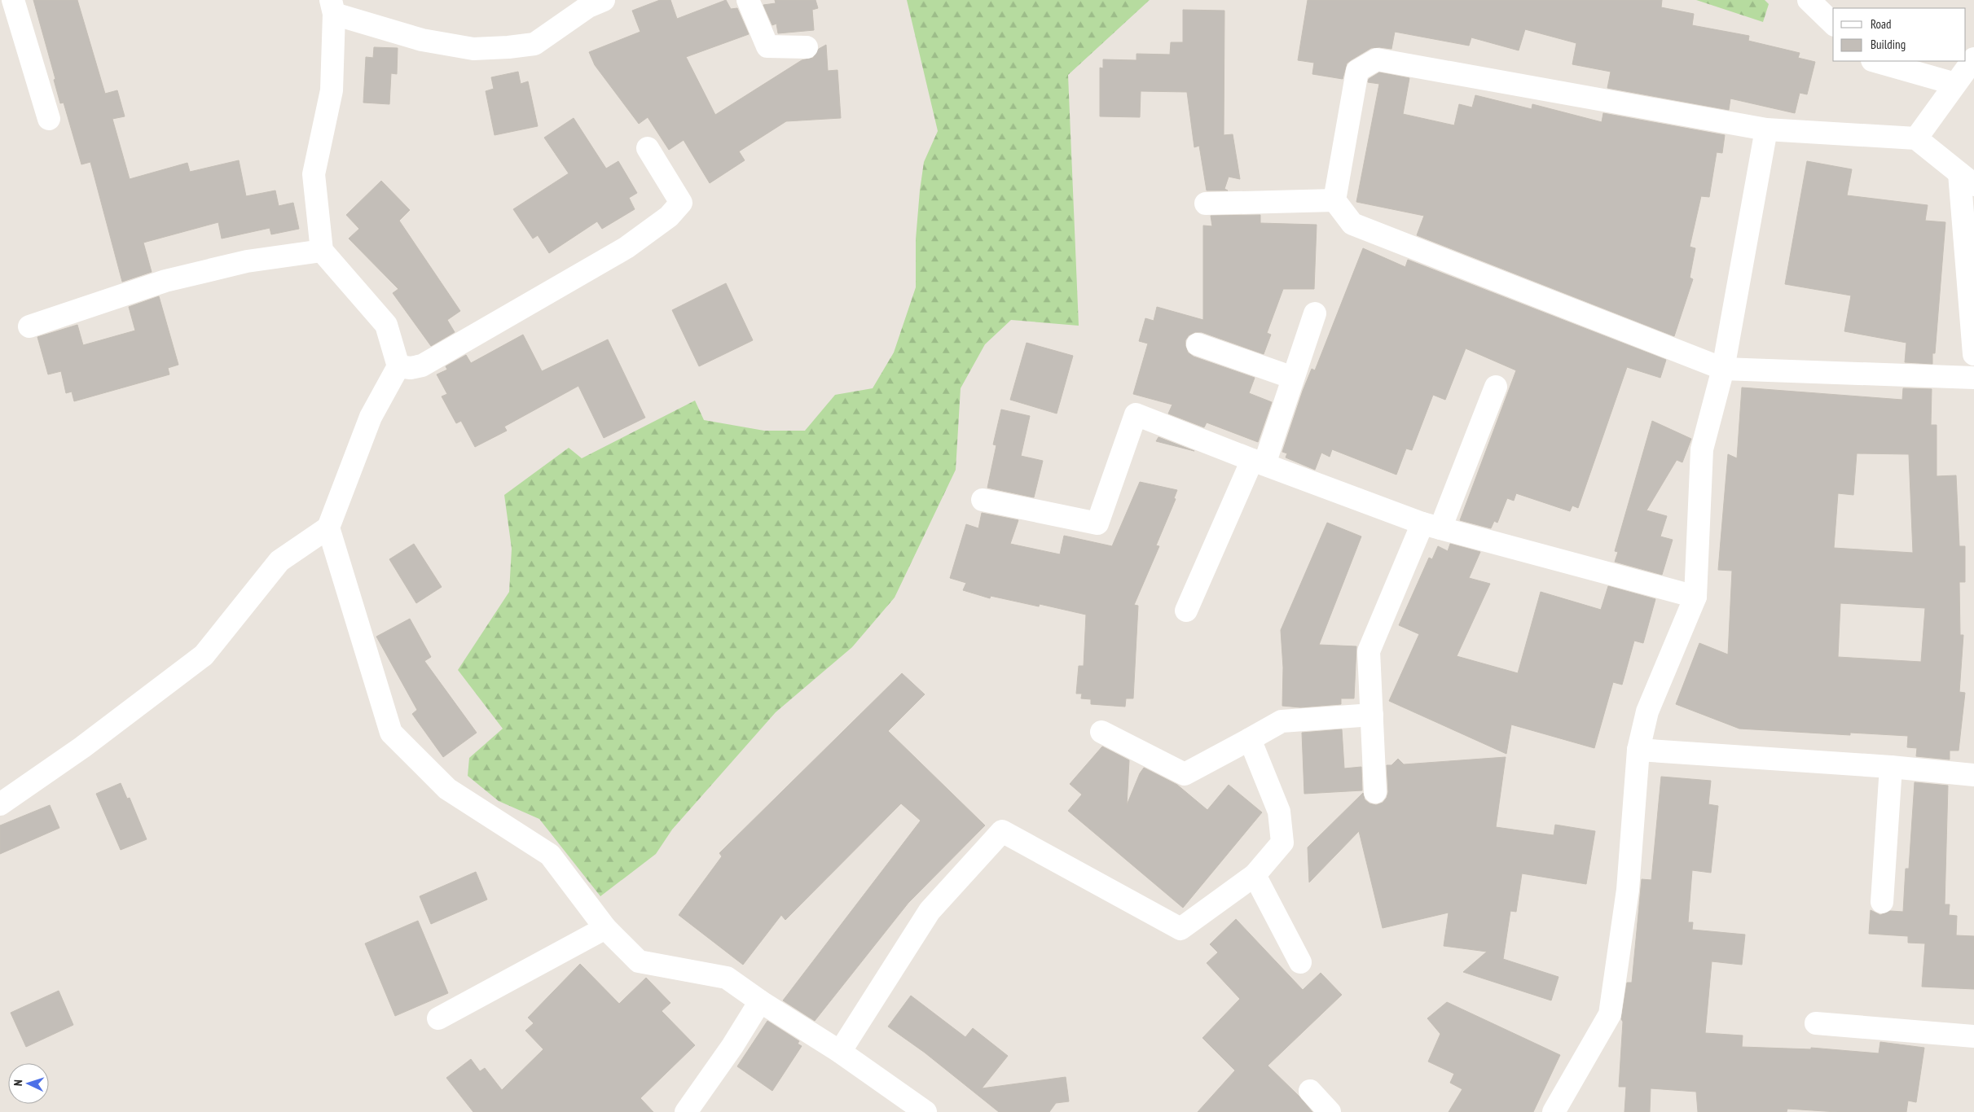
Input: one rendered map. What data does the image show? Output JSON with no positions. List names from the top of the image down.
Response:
{
  "legend": ["Road", "Building"],
  "north": "left"
}
